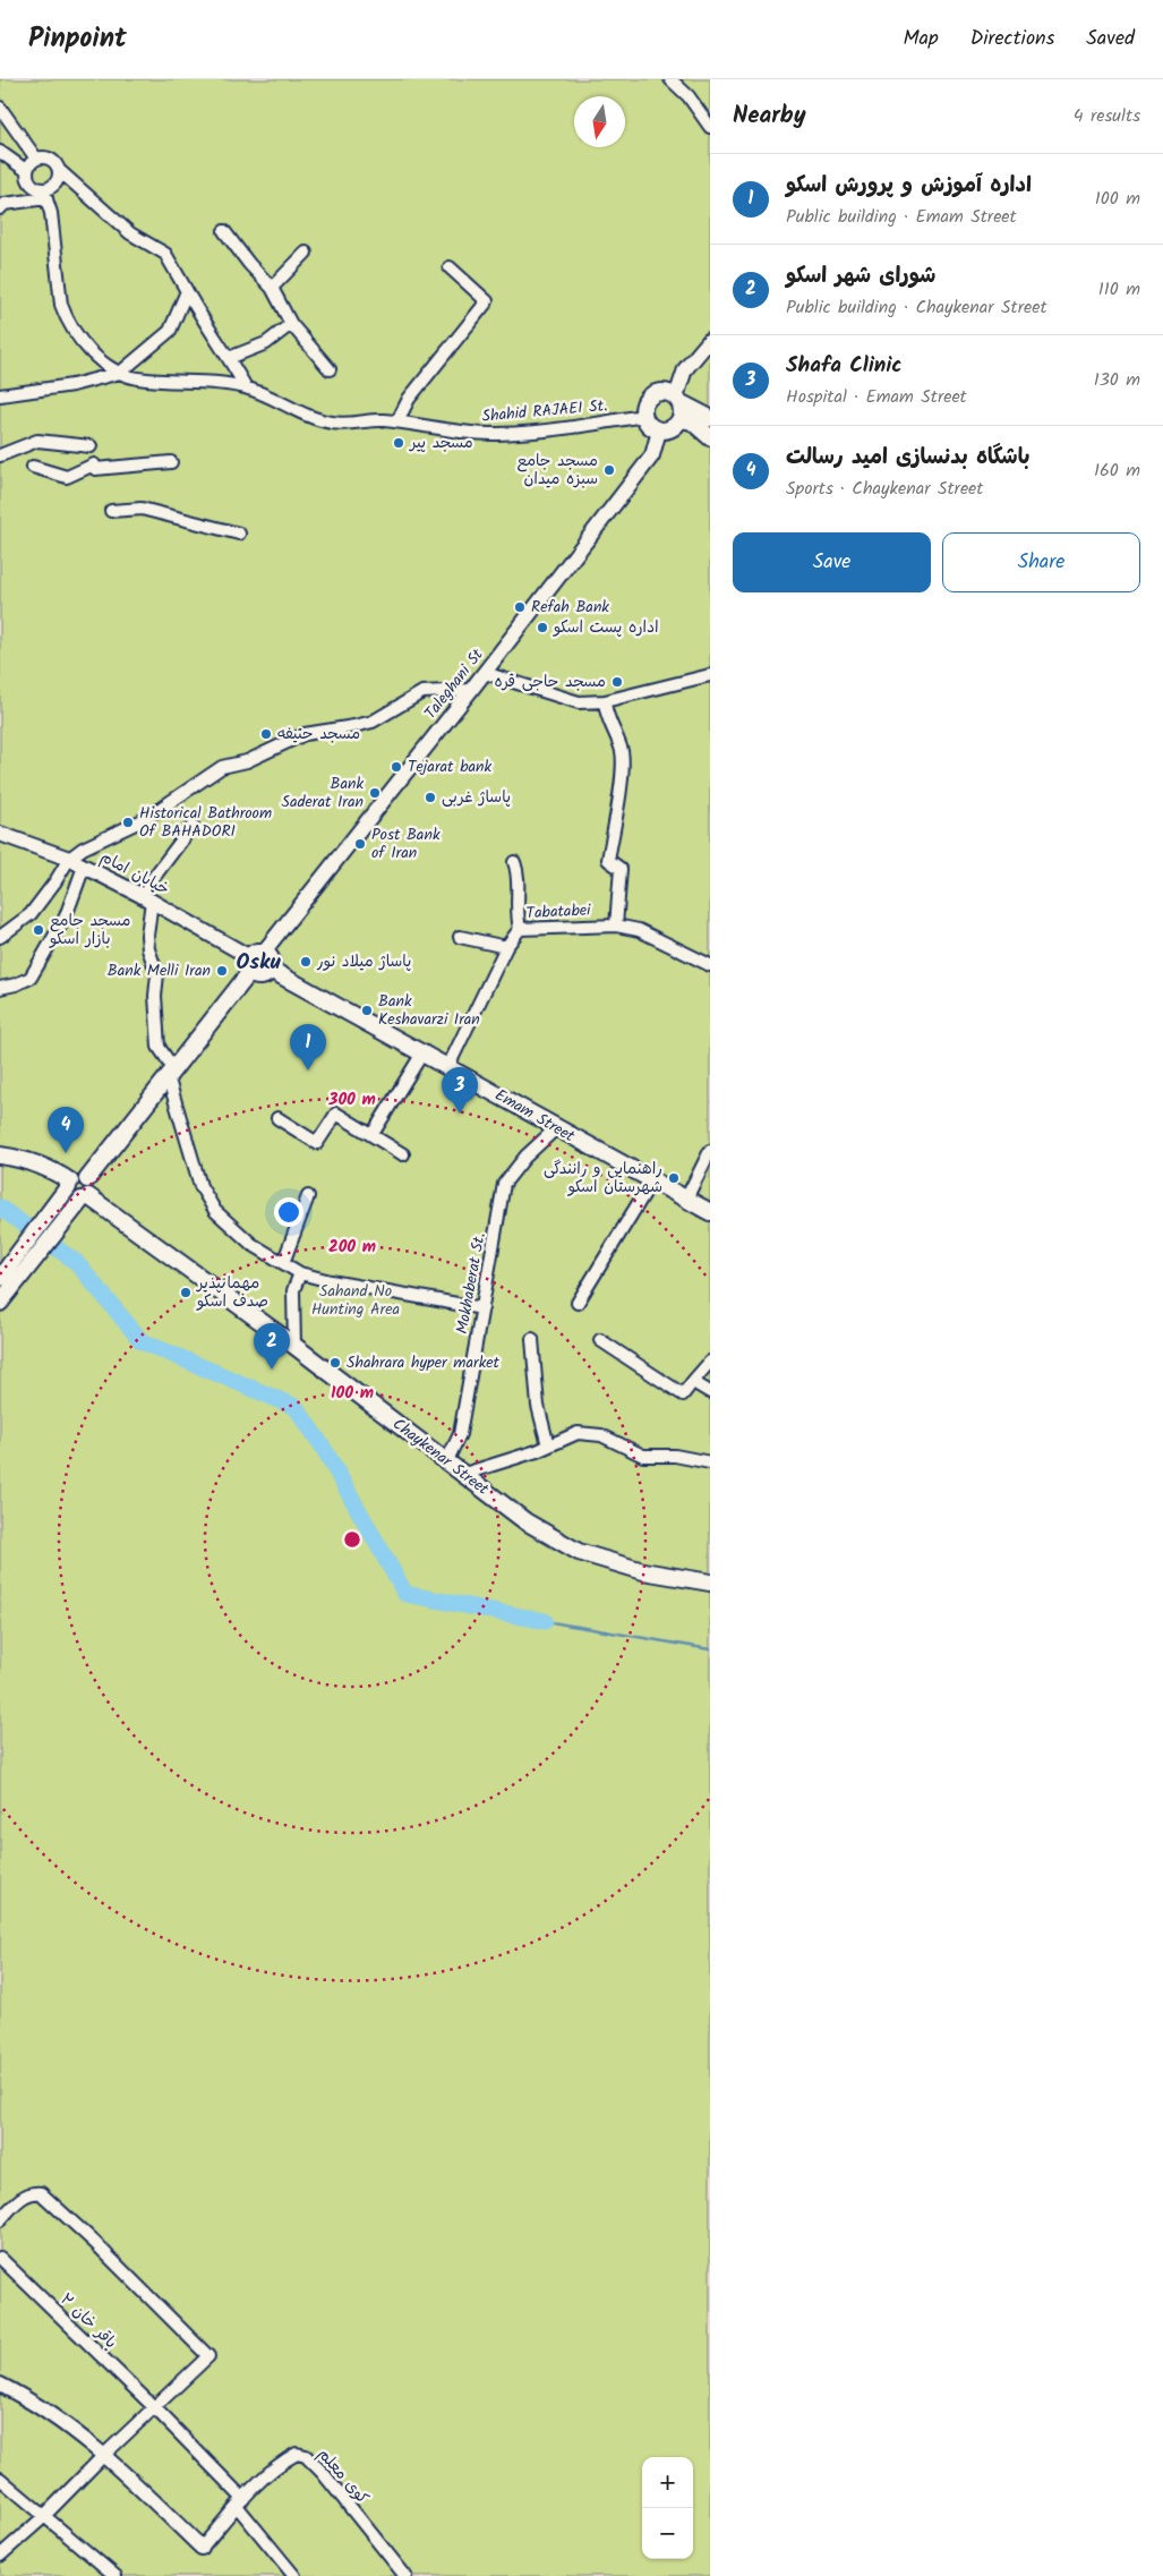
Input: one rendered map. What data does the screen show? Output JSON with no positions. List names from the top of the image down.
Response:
{
  "streets": {
    "main road": ["Emam Street", "Chaykenar Street"],
    "street": [
      "Shahid RAJAEI St.",
      "Taleghani St",
      "خیابان امام",
      "Tabatabei",
      "Mokhaberat St.",
      "باقر خان ۲",
      "کوی معلم"
    ]
  },
  "crossings": [
    ["Shahid RAJAEI St.", "Taleghani St"],
    ["Taleghani St", "خیابان امام"],
    ["Taleghani St", "Emam Street"],
    ["خیابان امام", "Emam Street"],
    ["Tabatabei", "Emam Street"],
    ["Emam Street", "Mokhaberat St."],
    ["Mokhaberat St.", "Chaykenar Street"],
    ["باقر خان ۲", "کوی معلم"]
  ],
  "districts": ["Osku"],
  "parks": ["Sahand No Hunting Area"],
  "places": [
    "مسجد پیر",
    "مسجد جامع سبزه میدان",
    "Refah Bank",
    "اداره پست اسکو",
    "مسجد حاجی قره",
    "مسجد حنیفه",
    "Tejarat bank",
    "Bank Saderat Iran",
    "پاساژ غربی",
    "Historical Bathroom Of BAHADORI",
    "Post Bank of Iran",
    "مسجد جامع بازار اسکو",
    "پاساژ میلاد نور",
    "Bank Melli Iran",
    "Bank Keshavarzi Iran",
    "راهنمایی و رانندگی شهرستان اسکو",
    "مهمانپذیر صدف اسکو",
    "Shahrara hyper market"
  ],
  "north": "bottom",
  "page": {
    "header": "Pinpoint",
    "nav": ["Map", "Directions", "Saved"],
    "heading": ["Nearby", "4 results"],
    "list": [
      {
        "mark": "1",
        "name": "اداره آموزش و پرورش اسکو",
        "note": "Public building · Emam Street",
        "value": "100 m"
      },
      {
        "mark": "2",
        "name": "شورای شهر اسکو",
        "note": "Public building · Chaykenar Street",
        "value": "110 m"
      },
      {
        "mark": "3",
        "name": "Shafa Clinic",
        "note": "Hospital · Emam Street",
        "value": "130 m"
      },
      {
        "mark": "4",
        "name": "باشگاه بدنسازی امید رسالت",
        "note": "Sports · Chaykenar Street",
        "value": "160 m"
      }
    ],
    "buttons": ["Save", "Share"],
    "pins": [
      "1",
      "3",
      "4",
      "2"
    ],
    "map_buttons": ["+", "−"]
  },
  "rings": ["300 m", "200 m", "100 m"]
}
